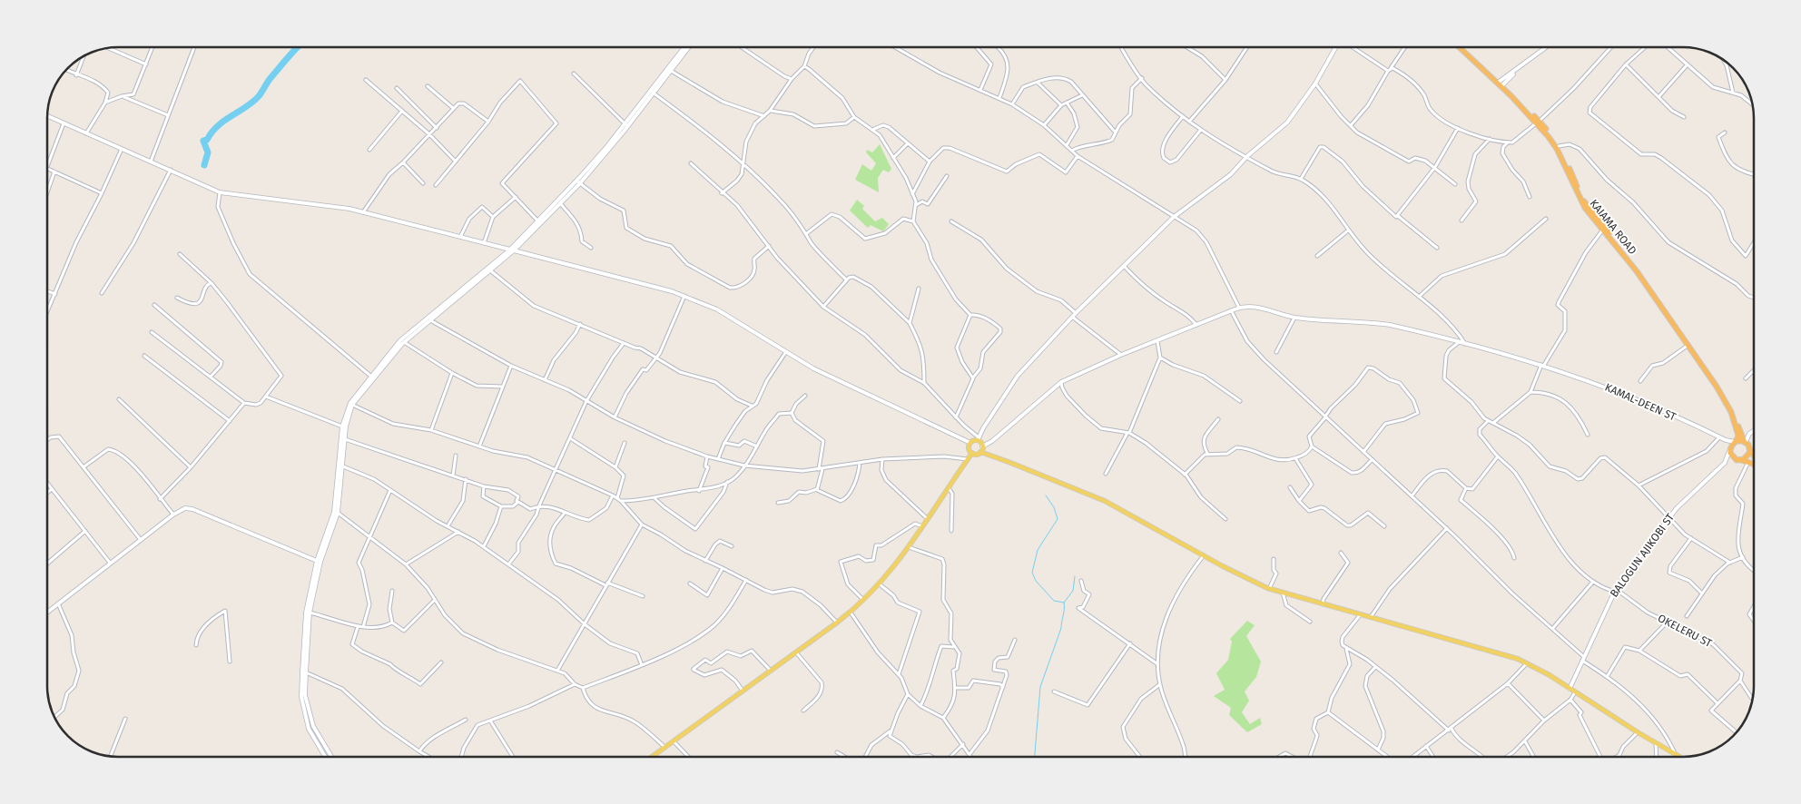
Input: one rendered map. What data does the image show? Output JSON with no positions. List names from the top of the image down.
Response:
{
  "streets": {
    "highway": ["KAIAMA ROAD"],
    "street": ["KAMAL-DEEN ST", "BALOGUN AJIKOBI ST", "OKELERU ST"]
  },
  "crossings": [
    ["BALOGUN AJIKOBI ST", "OKELERU ST"]
  ]
}
